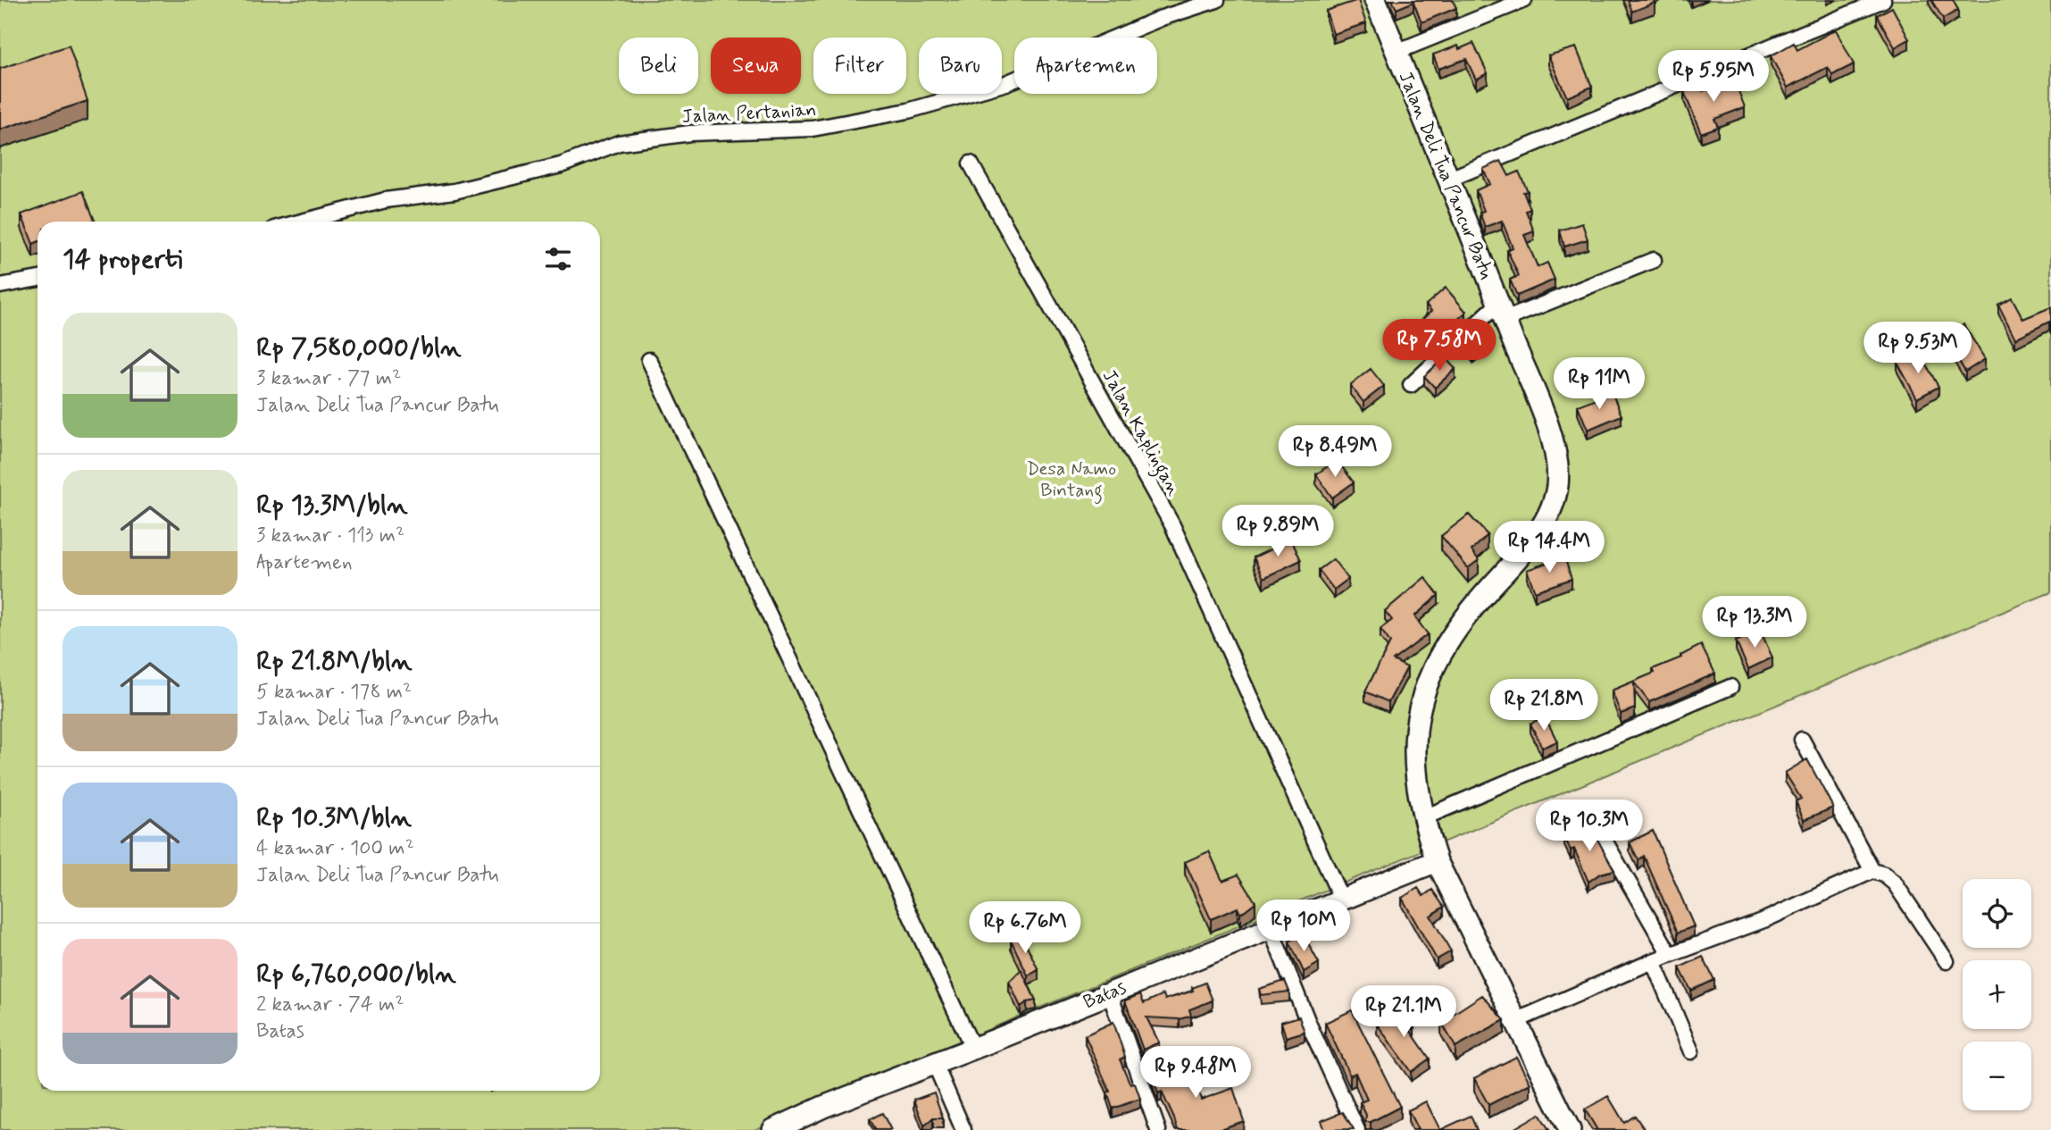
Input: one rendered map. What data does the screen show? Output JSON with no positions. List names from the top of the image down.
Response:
{
  "streets": {
    "main road": ["Jalan Deli Tua Pancur Batu", "Batas"],
    "street": ["Jalan Pertanian", "Jalan Kaplingan"]
  },
  "crossings": [
    ["Jalan Deli Tua Pancur Batu", "Batas"],
    ["Jalan Kaplingan", "Batas"]
  ],
  "parks": ["Desa Namo Bintang"],
  "page": {
    "chip": [
      "Beli",
      "Sewa",
      "Filter",
      "Baru",
      "Apartemen"
    ],
    "price": [
      "Rp 5.95M",
      "Rp 7.58M",
      "Rp 9.53M",
      "Rp 11M",
      "Rp 8.49M",
      "Rp 9.89M",
      "Rp 14.4M",
      "Rp 13.3M",
      "Rp 21.8M",
      "Rp 10.3M",
      "Rp 10M",
      "Rp 6.76M",
      "Rp 21.1M",
      "Rp 9.48M"
    ],
    "heading": "14 properti",
    "list": [
      {
        "name": "Rp 7,580,000/bln",
        "note": "3 kamar · 77 m² · Jalan Deli Tua Pancur Batu"
      },
      {
        "name": "Rp 13.3M/bln",
        "note": "3 kamar · 113 m² · Apartemen"
      },
      {
        "name": "Rp 21.8M/bln",
        "note": "5 kamar · 178 m² · Jalan Deli Tua Pancur Batu"
      },
      {
        "name": "Rp 10.3M/bln",
        "note": "4 kamar · 100 m² · Jalan Deli Tua Pancur Batu"
      },
      {
        "name": "Rp 6,760,000/bln",
        "note": "2 kamar · 74 m² · Batas"
      }
    ],
    "map_buttons": ["+", "−"]
  }
}
